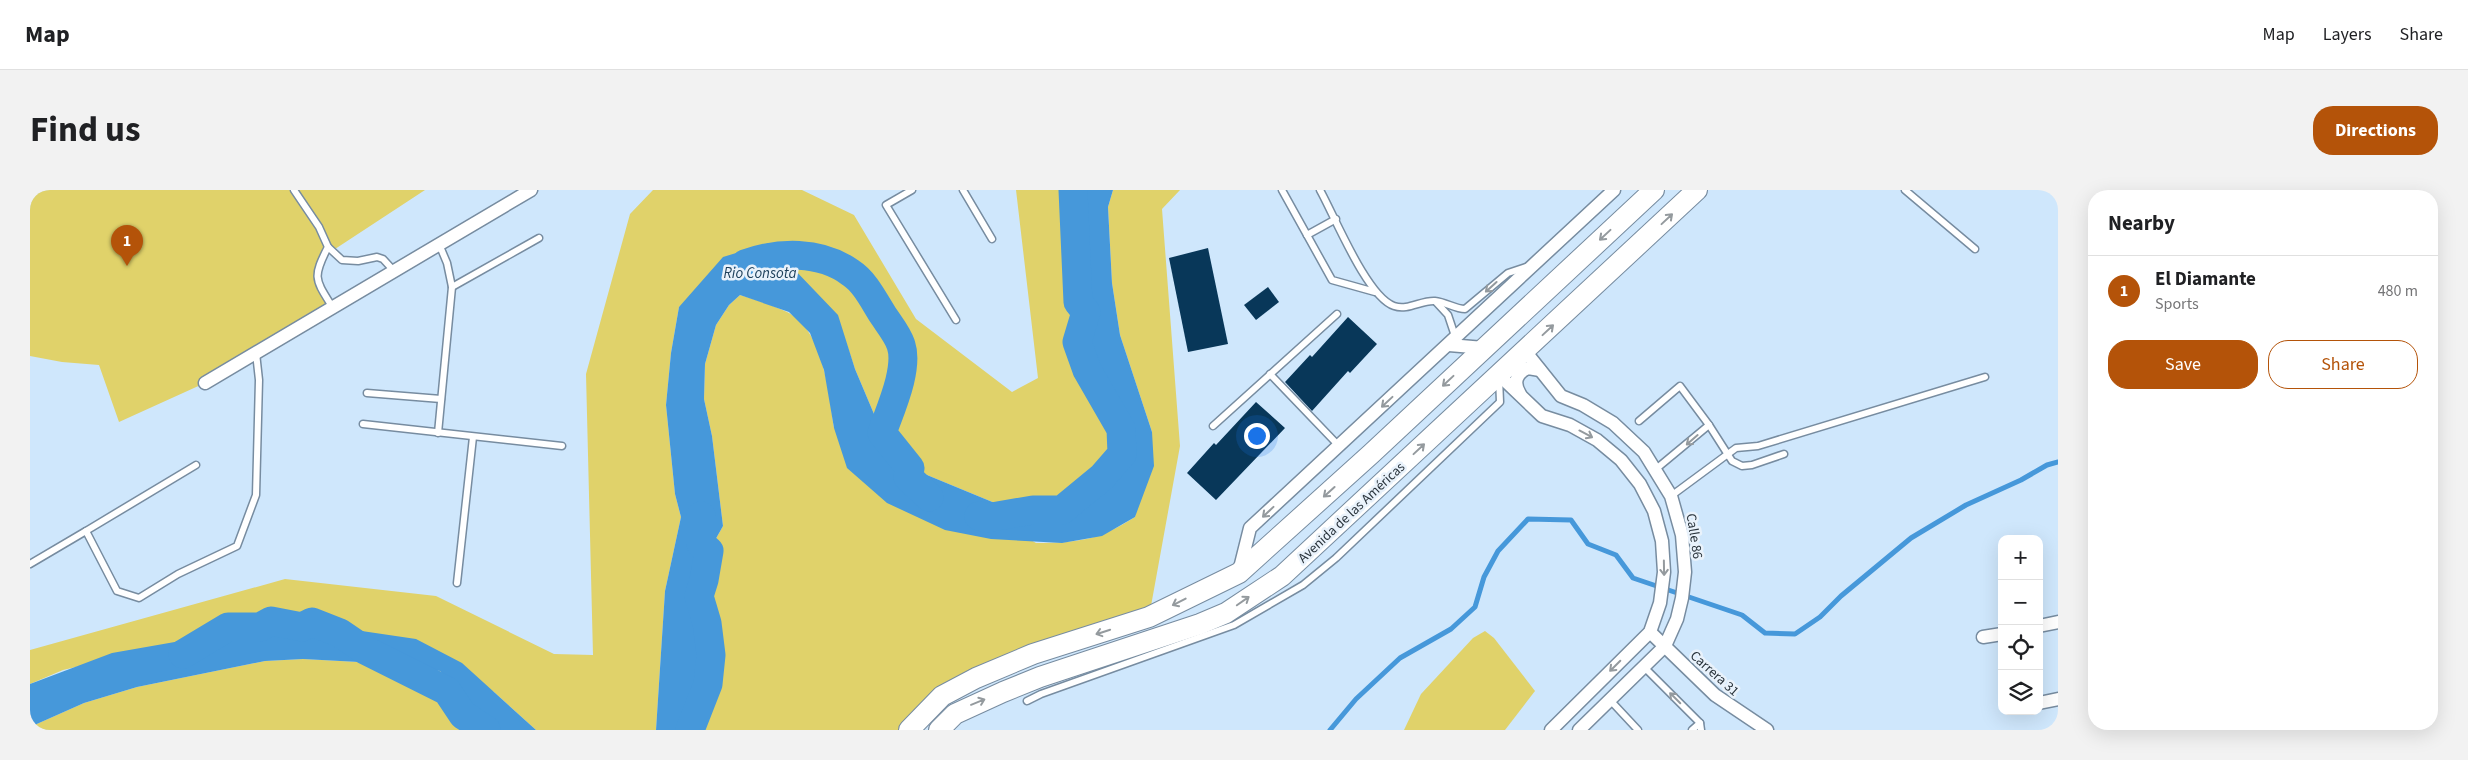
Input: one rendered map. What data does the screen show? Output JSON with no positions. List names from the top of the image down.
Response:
{
  "streets": {
    "main road": ["Avenida de las Américas"],
    "street": ["Calle 86", "Carrera 31"]
  },
  "crossings": [
    ["Avenida de las Américas", "Calle 86"],
    ["Calle 86", "Carrera 31"]
  ],
  "water": ["Rio Consota"],
  "page": {
    "header": "Map",
    "nav": ["Map", "Layers", "Share"],
    "title": "Find us",
    "buttons": [
      "Directions",
      ["Save", "Share"]
    ],
    "heading": "Nearby",
    "pins": "1",
    "list": [
      {
        "mark": "1",
        "name": "El Diamante",
        "note": "Sports",
        "value": "480 m"
      }
    ],
    "map_buttons": ["+", "−"]
  }
}
